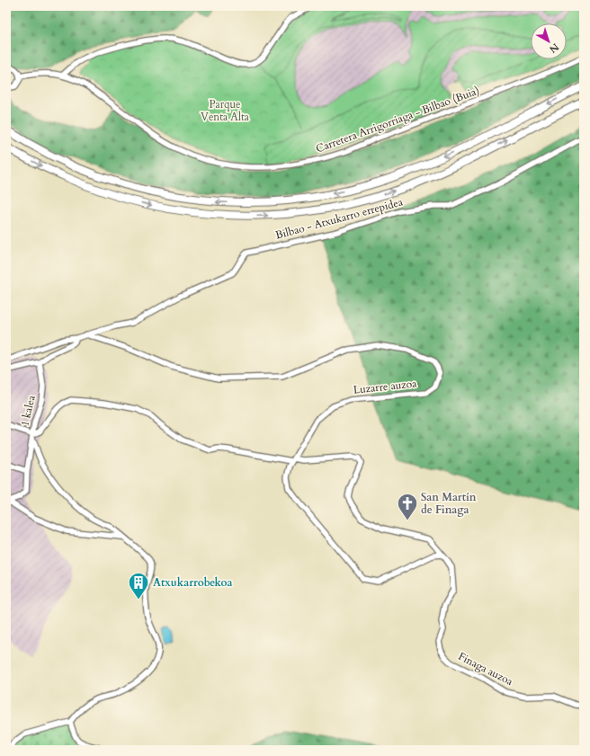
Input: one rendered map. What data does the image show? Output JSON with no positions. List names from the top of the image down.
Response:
{
  "streets": {
    "street": [
      "Carretera Arrigorriaga - Bilbao (Buia)",
      "Bilbao - Atxukarro errepidea",
      "Luzarre auzoa",
      "1 kalea",
      "Finaga auzoa"
    ]
  },
  "crossings": [
    ["Bilbao - Atxukarro errepidea", "Luzarre auzoa"],
    ["Luzarre auzoa", "Finaga auzoa"]
  ],
  "parks": ["Parque Venta Alta"],
  "places": {
    "church": ["San Martín de Finaga"],
    "building": ["Atxukarrobekoa"]
  },
  "north": "bottom right"
}
